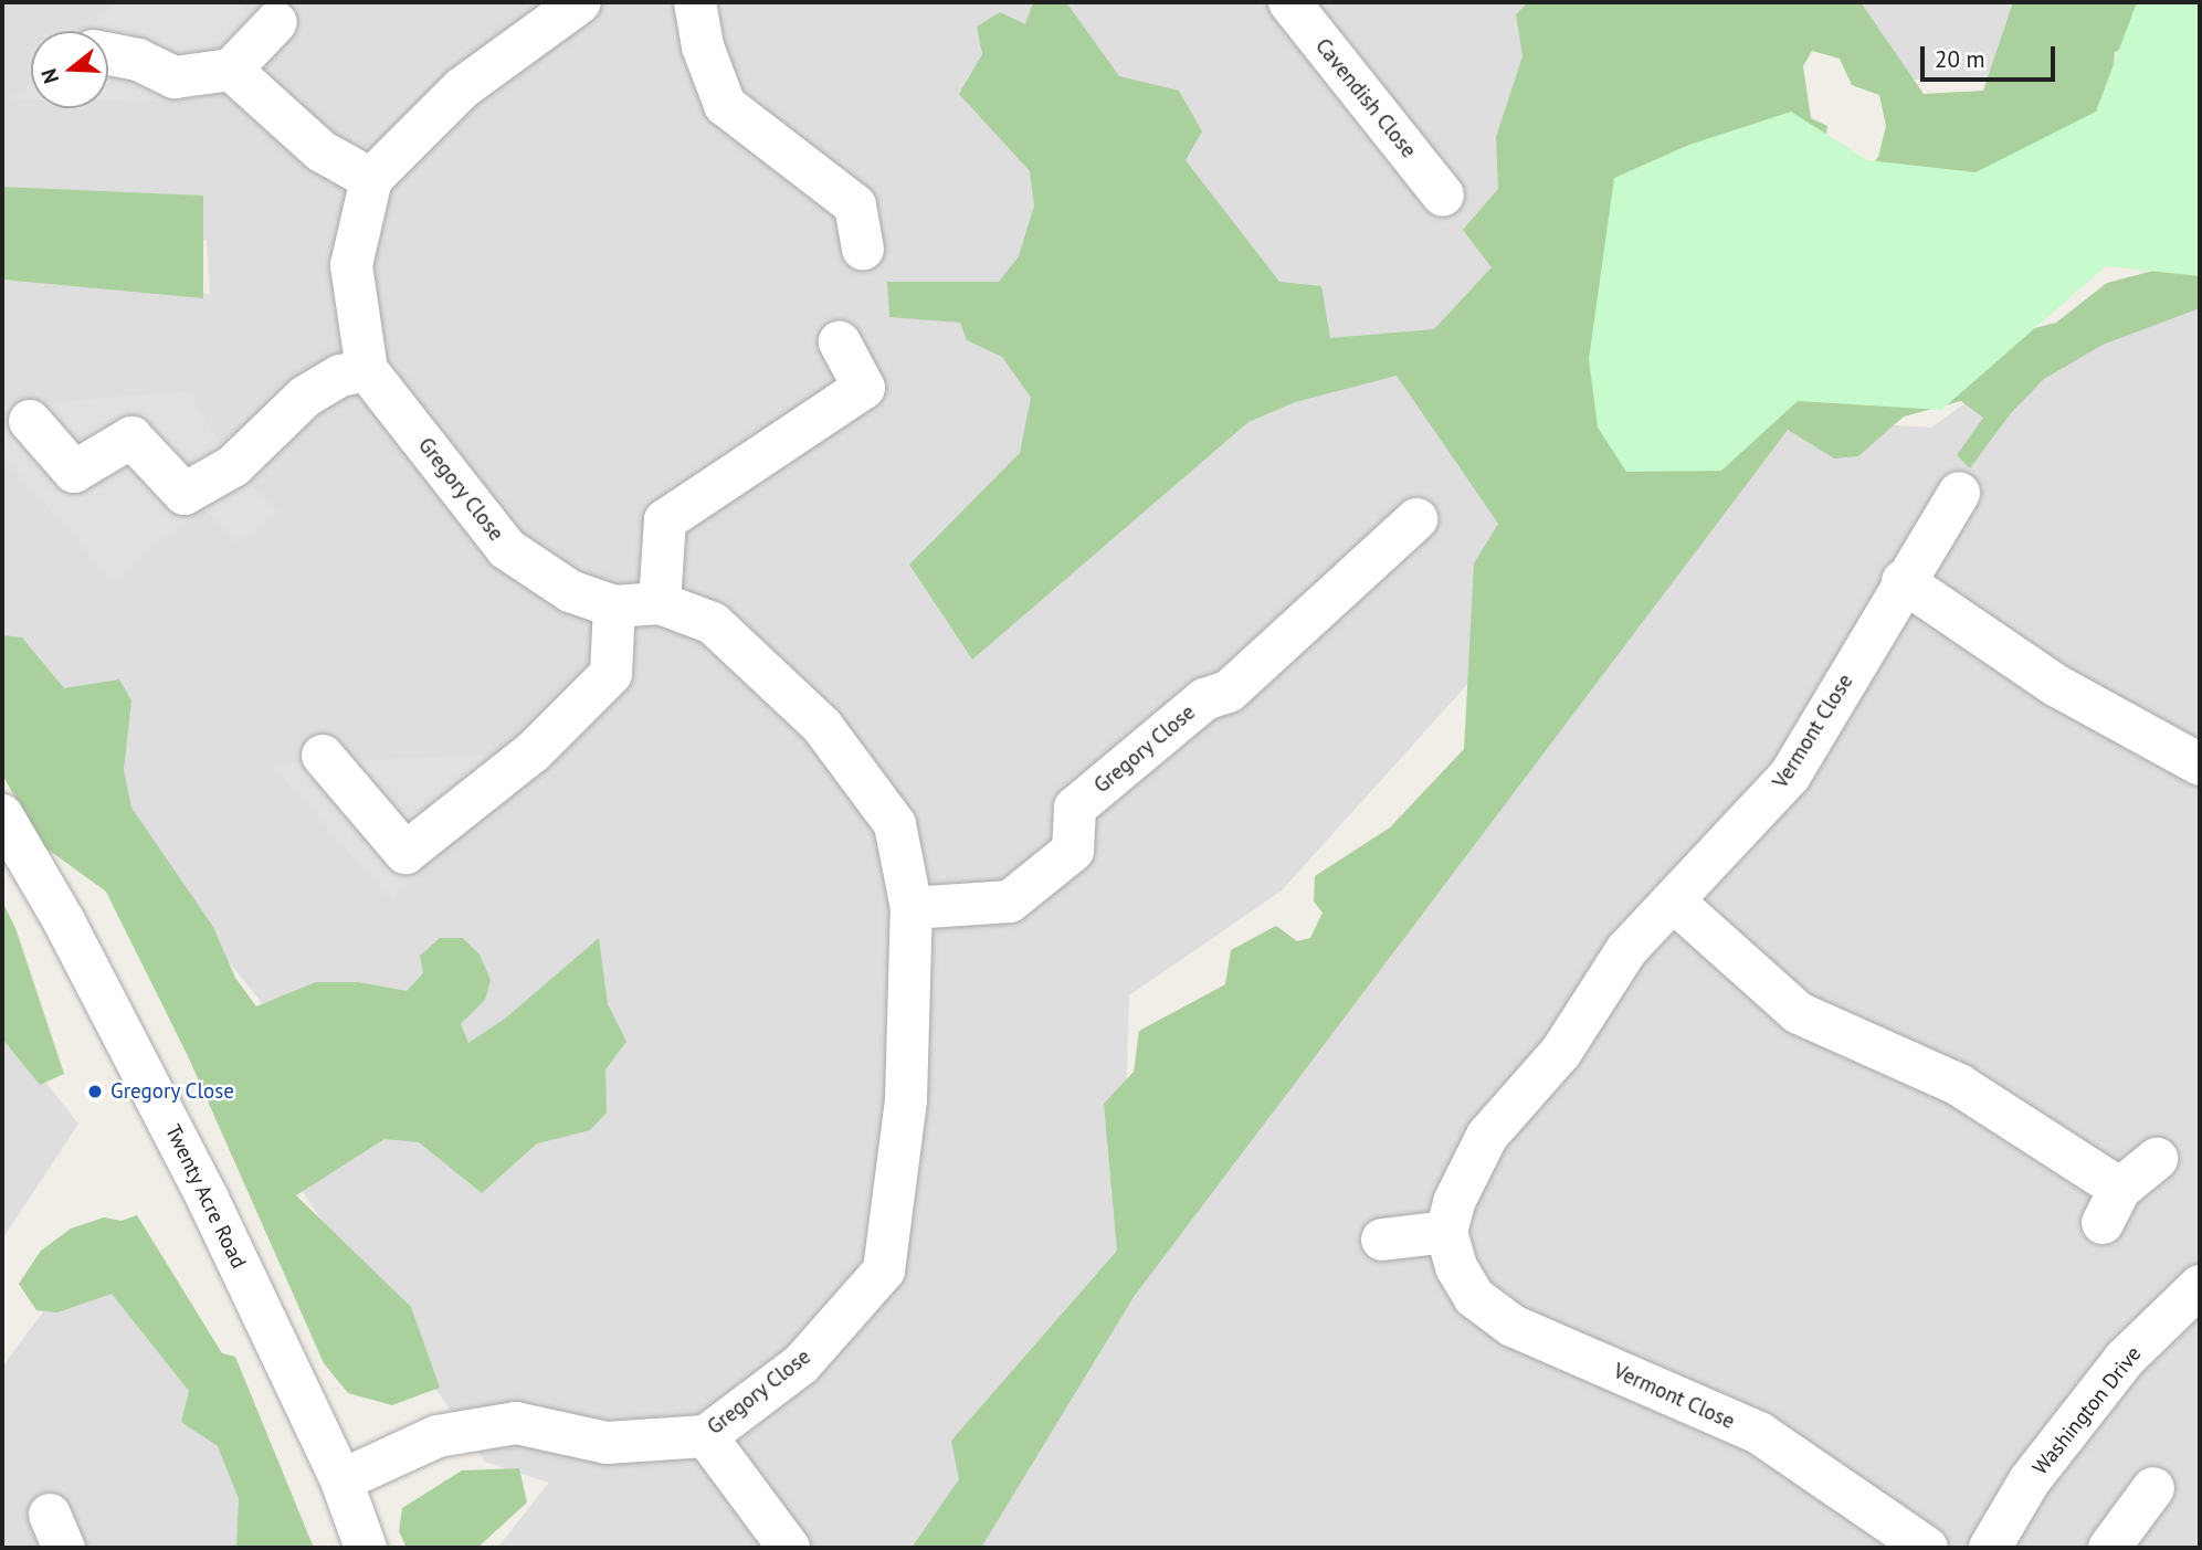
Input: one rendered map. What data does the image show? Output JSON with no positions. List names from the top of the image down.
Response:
{
  "streets": {
    "street": [
      "Cavendish Close",
      "Gregory Close",
      "Vermont Close",
      "Twenty Acre Road",
      "Washington Drive"
    ]
  },
  "crossings": [
    ["Gregory Close", "Twenty Acre Road"]
  ],
  "places": ["Gregory Close"],
  "scale_bar": "20 m",
  "north": "left"
}
